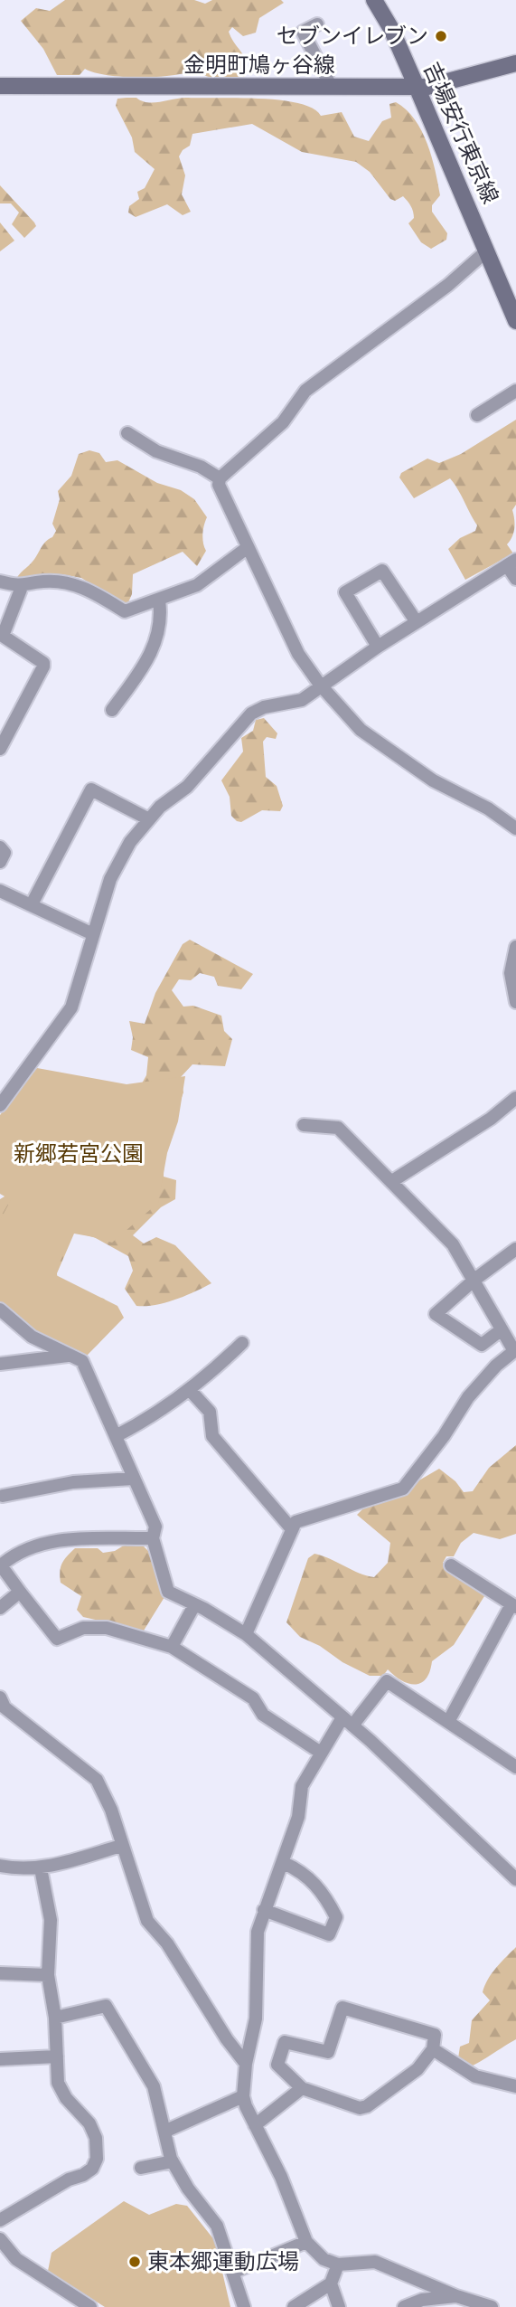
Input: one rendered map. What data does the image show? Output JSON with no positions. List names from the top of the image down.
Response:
{
  "streets": {
    "main road": ["金明町鳩ヶ谷線", "吉場安行東京線"]
  },
  "crossings": [
    ["金明町鳩ヶ谷線", "吉場安行東京線"]
  ],
  "parks": ["新郷若宮公園"],
  "places": ["セブンイレブン", "東本郷運動広場"]
}
